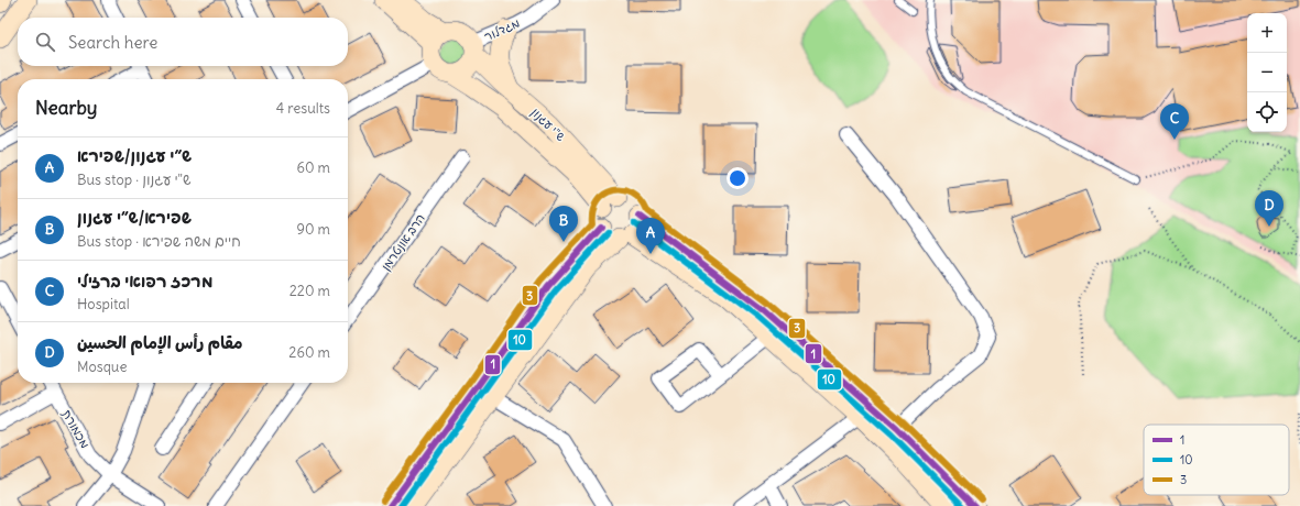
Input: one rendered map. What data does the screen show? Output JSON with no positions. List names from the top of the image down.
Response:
{
  "streets": {
    "street": [
      "מגדלור",
      "ש\"י עגנון",
      "הרב אונטרמן",
      "מכמורת"
    ]
  },
  "crossings": [
    ["מגדלור", "ש\"י עגנון"]
  ],
  "lines": ["transit line 3", "transit line 1", "transit line 10"],
  "legend": ["1", "10", "3"],
  "page": {
    "map_buttons": ["+", "−"],
    "search": "Search here",
    "heading": ["Nearby", "4 results"],
    "pins": [
      "C",
      "D",
      "B",
      "A"
    ],
    "list": [
      {
        "mark": "A",
        "name": "ש״י עגנון/שפירא",
        "note": "Bus stop · ש\"י עגנון",
        "value": "60 m"
      },
      {
        "mark": "B",
        "name": "שפירא/ש״י עגנון",
        "note": "Bus stop · חיים משה שפירא",
        "value": "90 m"
      },
      {
        "mark": "C",
        "name": "מרכז רפואי ברזילי",
        "note": "Hospital",
        "value": "220 m"
      },
      {
        "mark": "D",
        "name": "مقام رأس الإمام الحسين",
        "note": "Mosque",
        "value": "260 m"
      }
    ]
  }
}
